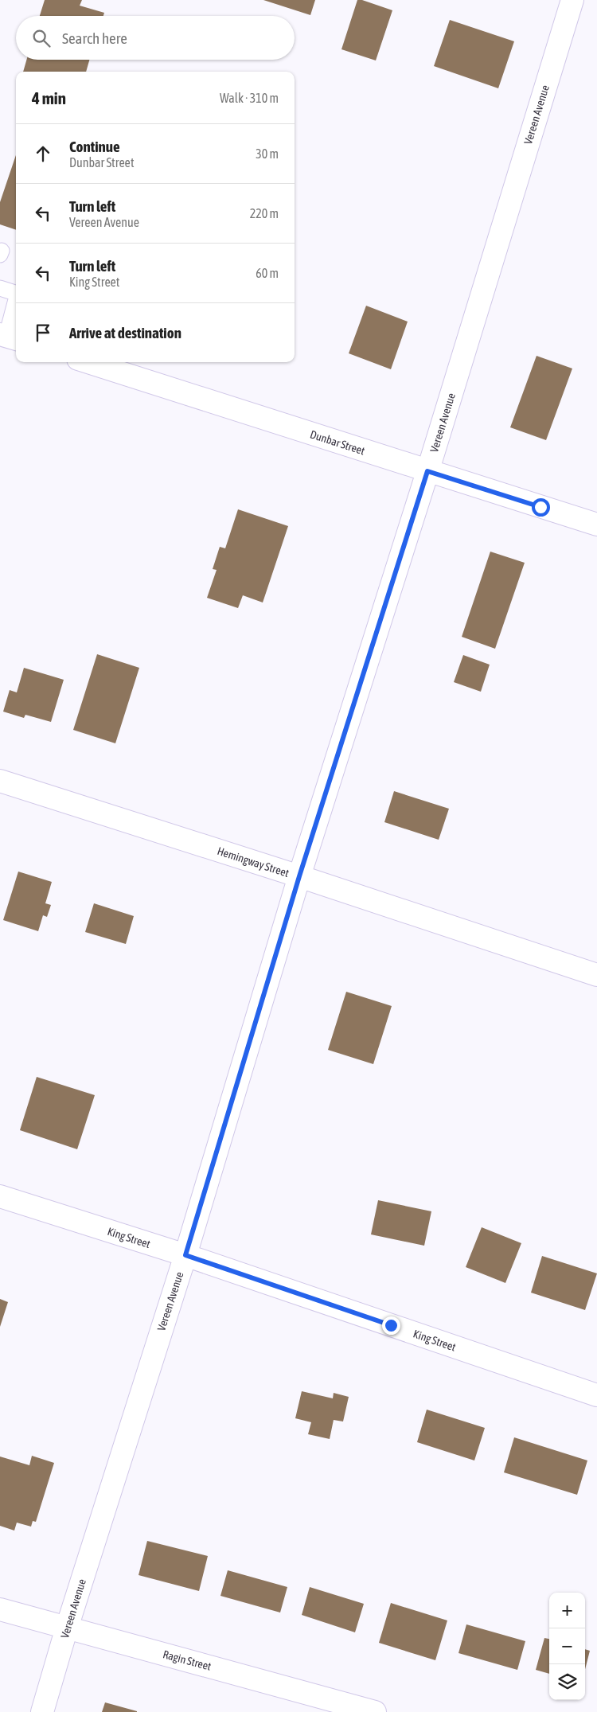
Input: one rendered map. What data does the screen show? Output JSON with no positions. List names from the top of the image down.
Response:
{
  "streets": {
    "street": [
      "Vereen Avenue",
      "Dunbar Street",
      "Hemingway Street",
      "King Street",
      "Ragin Street"
    ]
  },
  "crossings": [
    ["Vereen Avenue", "Dunbar Street"],
    ["Vereen Avenue", "Hemingway Street"],
    ["Vereen Avenue", "King Street"],
    ["Vereen Avenue", "Ragin Street"]
  ],
  "page": {
    "search": "Search here",
    "heading": ["4 min", "Walk · 310 m"],
    "list": [
      ["Continue", "Dunbar Street", "30 m"],
      ["Turn left", "Vereen Avenue", "220 m"],
      ["Turn left", "King Street", "60 m"],
      "Arrive at destination"
    ],
    "map_buttons": ["+", "−"]
  }
}
